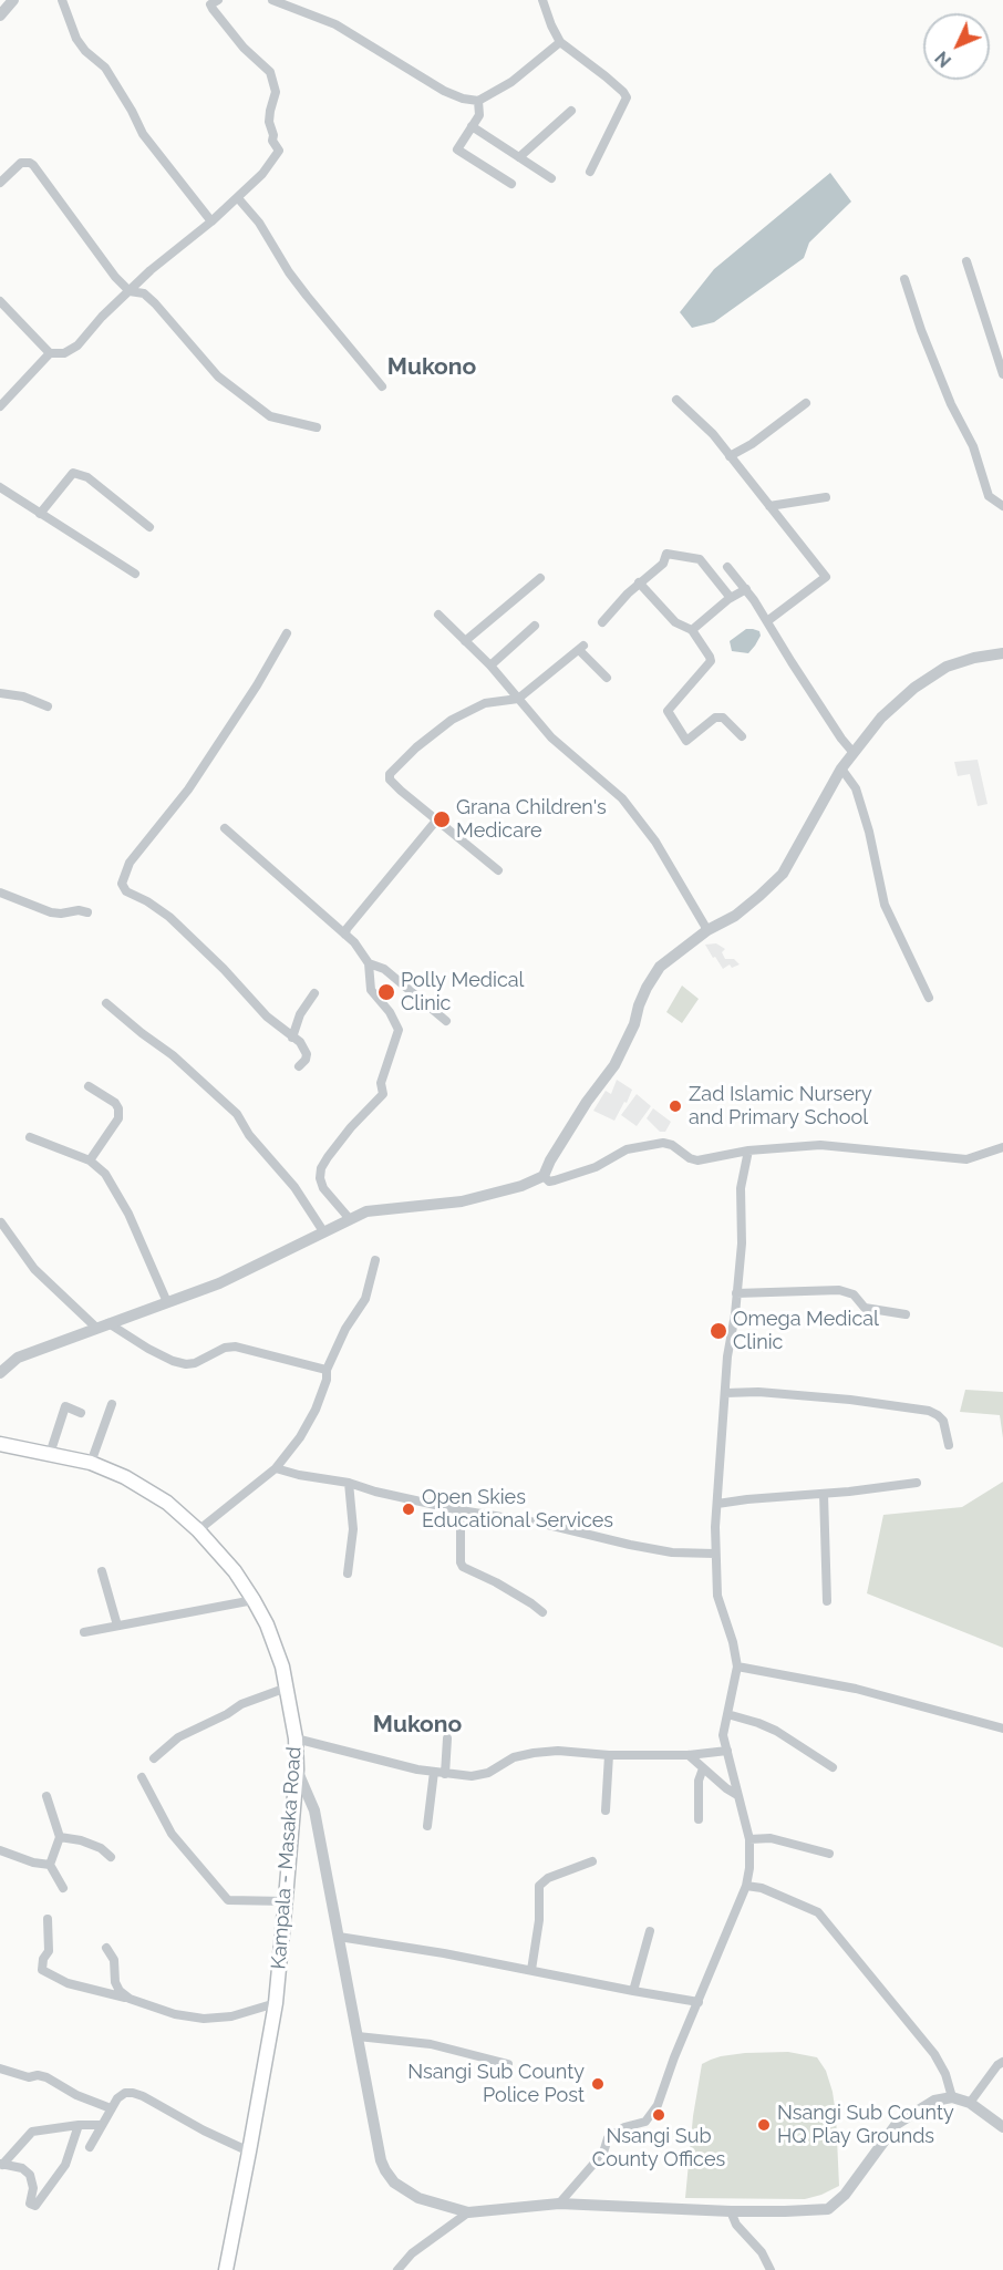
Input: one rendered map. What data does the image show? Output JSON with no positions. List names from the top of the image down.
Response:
{
  "streets": {
    "main road": ["Kampala - Masaka Road"]
  },
  "districts": ["Mukono", "Mukono"],
  "places": [
    "Grana Children's Medicare",
    "Polly Medical Clinic",
    "Zad Islamic Nursery and Primary School",
    "Omega Medical Clinic",
    "Open Skies Educational Services",
    "Nsangi Sub County Police Post",
    "Nsangi Sub County Offices",
    "Nsangi Sub County HQ Play Grounds"
  ],
  "north": "bottom left"
}
